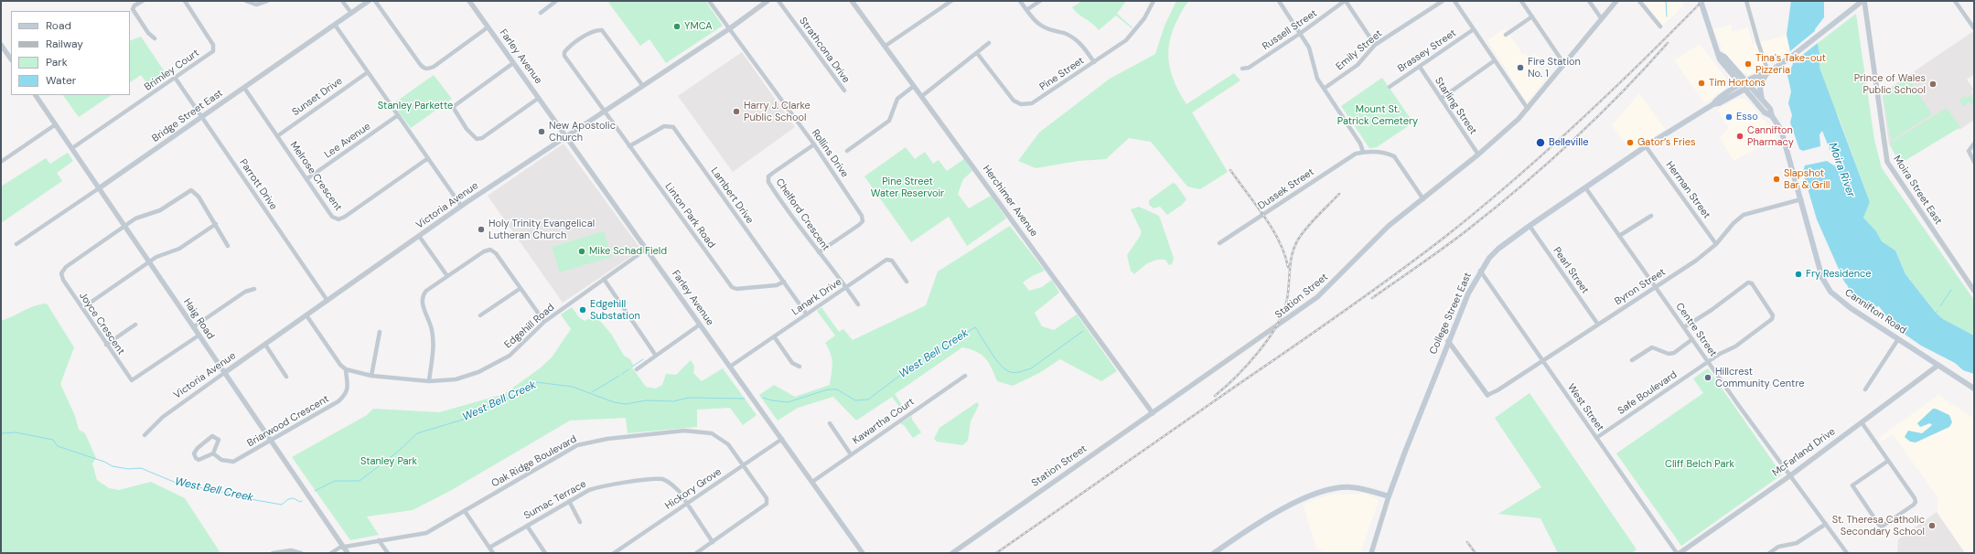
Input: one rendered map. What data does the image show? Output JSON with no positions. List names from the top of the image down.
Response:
{
  "streets": {
    "main road": ["Cannifton Road", "College Street East"],
    "street": [
      "Russell Street",
      "Strathcona Drive",
      "Emily Street",
      "Brassey Street",
      "Farley Avenue",
      "Brimley Court",
      "Pine Street",
      "Sunset Drive",
      "Starling Street",
      "Bridge Street East",
      "Lee Avenue",
      "Rollins Drive",
      "Melrose Crescent",
      "Parrott Drive",
      "Dussek Street",
      "Herman Street",
      "Moira Street East",
      "Lambert Drive",
      "Herchimer Avenue",
      "Victoria Avenue",
      "Chelford Crescent",
      "Linton Park Road",
      "Pearl Street",
      "Byron Street",
      "Station Street",
      "Lanark Drive",
      "Haig Road",
      "Joyce Crescent",
      "Edgehill Road",
      "Centre Street",
      "Safe Boulevard",
      "West Street",
      "Briarwood Crescent",
      "Kawartha Court",
      "McFarland Drive",
      "Oak Ridge Boulevard",
      "Hickory Grove",
      "Sumac Terrace"
    ]
  },
  "crossings": [
    ["Brassey Street", "Starling Street"],
    ["Farley Avenue", "Victoria Avenue"],
    ["Farley Avenue", "Lanark Drive"],
    ["Farley Avenue", "Edgehill Road"],
    ["Farley Avenue", "Kawartha Court"],
    ["Farley Avenue", "Hickory Grove"],
    ["Brimley Court", "Parrott Drive"],
    ["Brimley Court", "Haig Road"],
    ["Sunset Drive", "Melrose Crescent"],
    ["Starling Street", "Station Street"],
    ["Bridge Street East", "Melrose Crescent"],
    ["Bridge Street East", "Parrott Drive"],
    ["Bridge Street East", "Haig Road"],
    ["Lee Avenue", "Melrose Crescent"],
    ["Rollins Drive", "Victoria Avenue"],
    ["Rollins Drive", "Chelford Crescent"],
    ["Parrott Drive", "Victoria Avenue"],
    ["Herman Street", "Byron Street"],
    ["Herman Street", "College Street East"],
    ["Moira Street East", "College Street East"],
    ["Lambert Drive", "Linton Park Road"],
    ["Lambert Drive", "Lanark Drive"],
    ["Herchimer Avenue", "Station Street"],
    ["Victoria Avenue", "Linton Park Road"],
    ["Victoria Avenue", "Haig Road"],
    ["Chelford Crescent", "Lanark Drive"],
    ["Pearl Street", "Byron Street"],
    ["Pearl Street", "College Street East"],
    ["Byron Street", "Cannifton Road"],
    ["Byron Street", "Centre Street"],
    ["Byron Street", "West Street"],
    ["Cannifton Road", "College Street East"],
    ["Cannifton Road", "McFarland Drive"],
    ["College Street East", "Centre Street"],
    ["College Street East", "West Street"],
    ["Haig Road", "Joyce Crescent"],
    ["Haig Road", "Briarwood Crescent"],
    ["Haig Road", "Oak Ridge Boulevard"],
    ["Edgehill Road", "Briarwood Crescent"],
    ["Centre Street", "Safe Boulevard"],
    ["Centre Street", "McFarland Drive"],
    ["Safe Boulevard", "West Street"],
    ["West Street", "McFarland Drive"],
    ["Oak Ridge Boulevard", "Hickory Grove"],
    ["Oak Ridge Boulevard", "Sumac Terrace"],
    ["Hickory Grove", "Sumac Terrace"]
  ],
  "water": ["Moira River", "West Bell Creek"],
  "parks": [
    "Stanley Parkette",
    "Mount St. Patrick Cemetery",
    "Pine Street Water Reservoir",
    "Stanley Park",
    "Cliff Belch Park"
  ],
  "places": [
    "YMCA",
    "Tina's Take-out Pizzeria",
    "Fire Station No. 1",
    "Tim Hortons",
    "Prince of Wales Public School",
    "Harry J. Clarke Public School",
    "Esso",
    "New Apostolic Church",
    "Cannifton Pharmacy",
    "Belleville",
    "Gator’s Fries",
    "Slapshot Bar & Grill",
    "Holy Trinity Evangelical Lutheran Church",
    "Mike Schad Field",
    "Fry Residence",
    "Edgehill Substation",
    "Hillcrest Community Centre",
    "St. Theresa Catholic Secondary School"
  ],
  "legend": [
    "Road",
    "Railway",
    "Park",
    "Water"
  ]
}
